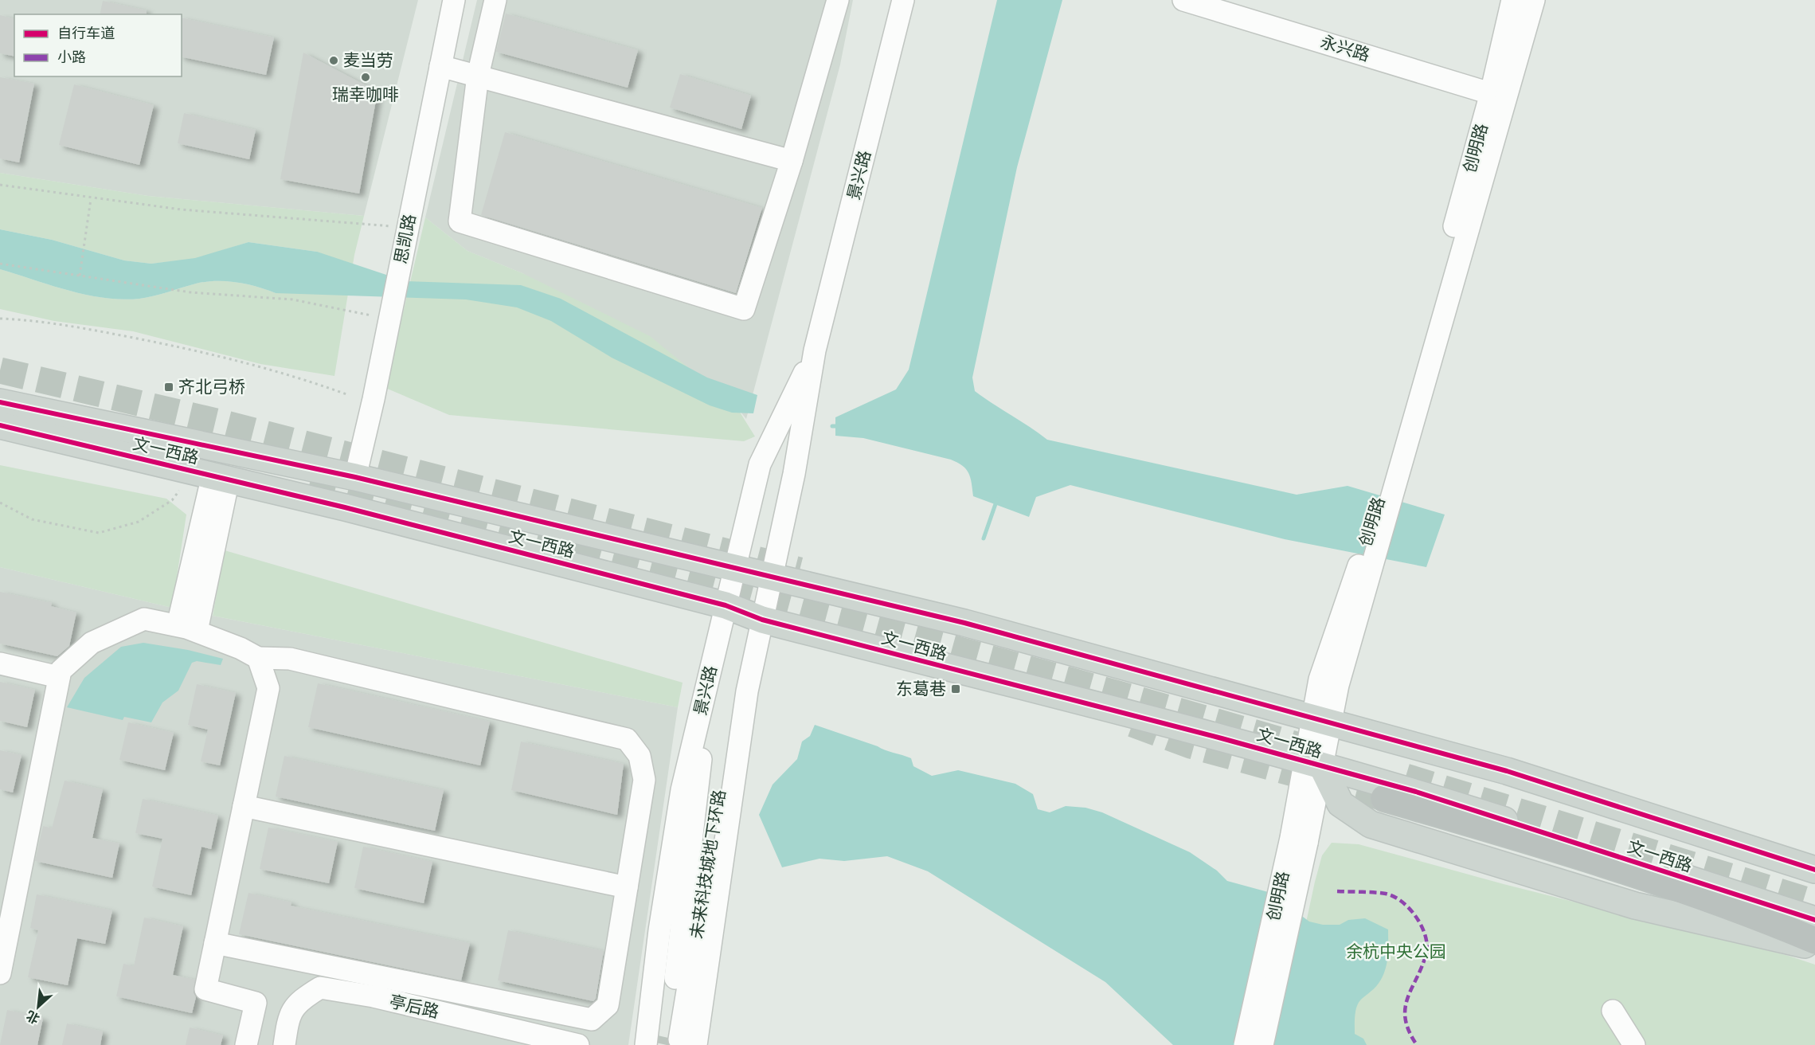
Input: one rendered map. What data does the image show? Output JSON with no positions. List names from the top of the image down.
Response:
{
  "streets": {
    "main road": ["文一西路"],
    "street": [
      "永兴路",
      "创明路",
      "景兴路",
      "思凯路",
      "未来科技城地下环路",
      "亭后路"
    ]
  },
  "crossings": [
    ["永兴路", "创明路"],
    ["创明路", "文一西路"],
    ["景兴路", "文一西路"],
    ["景兴路", "未来科技城地下环路"],
    ["思凯路", "文一西路"]
  ],
  "parks": ["余杭中央公园"],
  "places": {
    "other": ["麦当劳", "瑞幸咖啡"],
    "transit": ["齐北弓桥", "东葛巷"]
  },
  "legend": ["自行车道", "小路"],
  "north": "bottom left"
}
